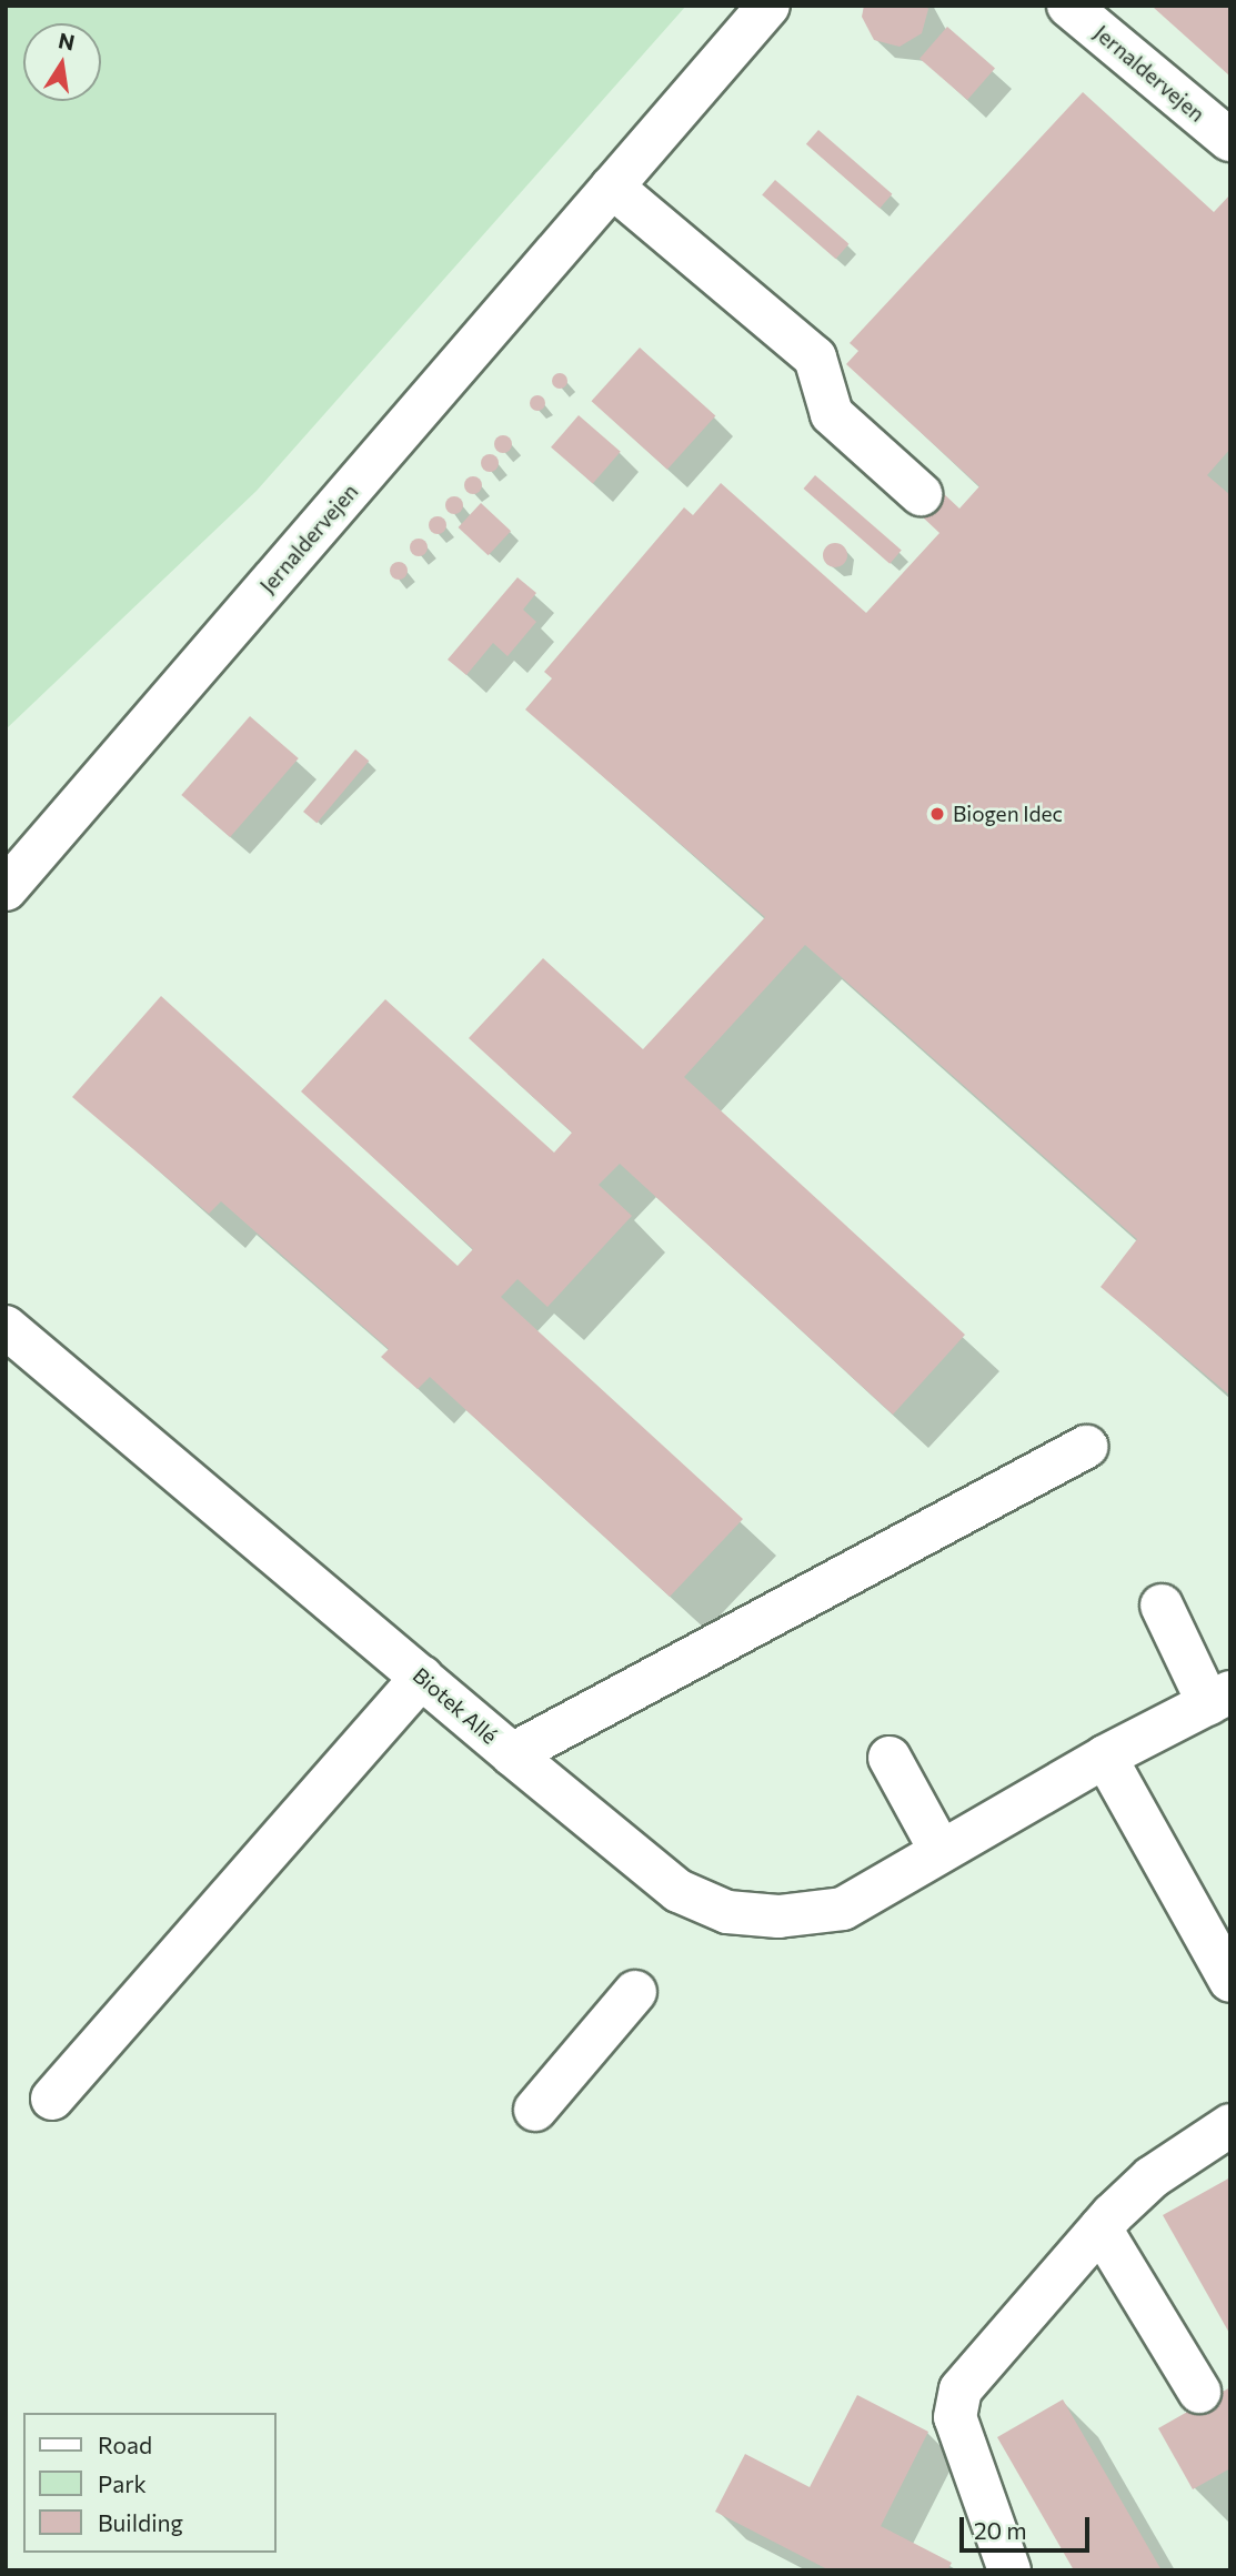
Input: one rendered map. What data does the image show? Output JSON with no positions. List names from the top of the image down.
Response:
{
  "streets": {
    "street": ["Jernaldervejen", "Biotek Allé"]
  },
  "places": ["Biogen Idec"],
  "legend": ["Road", "Park", "Building"],
  "scale_bar": "20 m",
  "north": "top"
}
